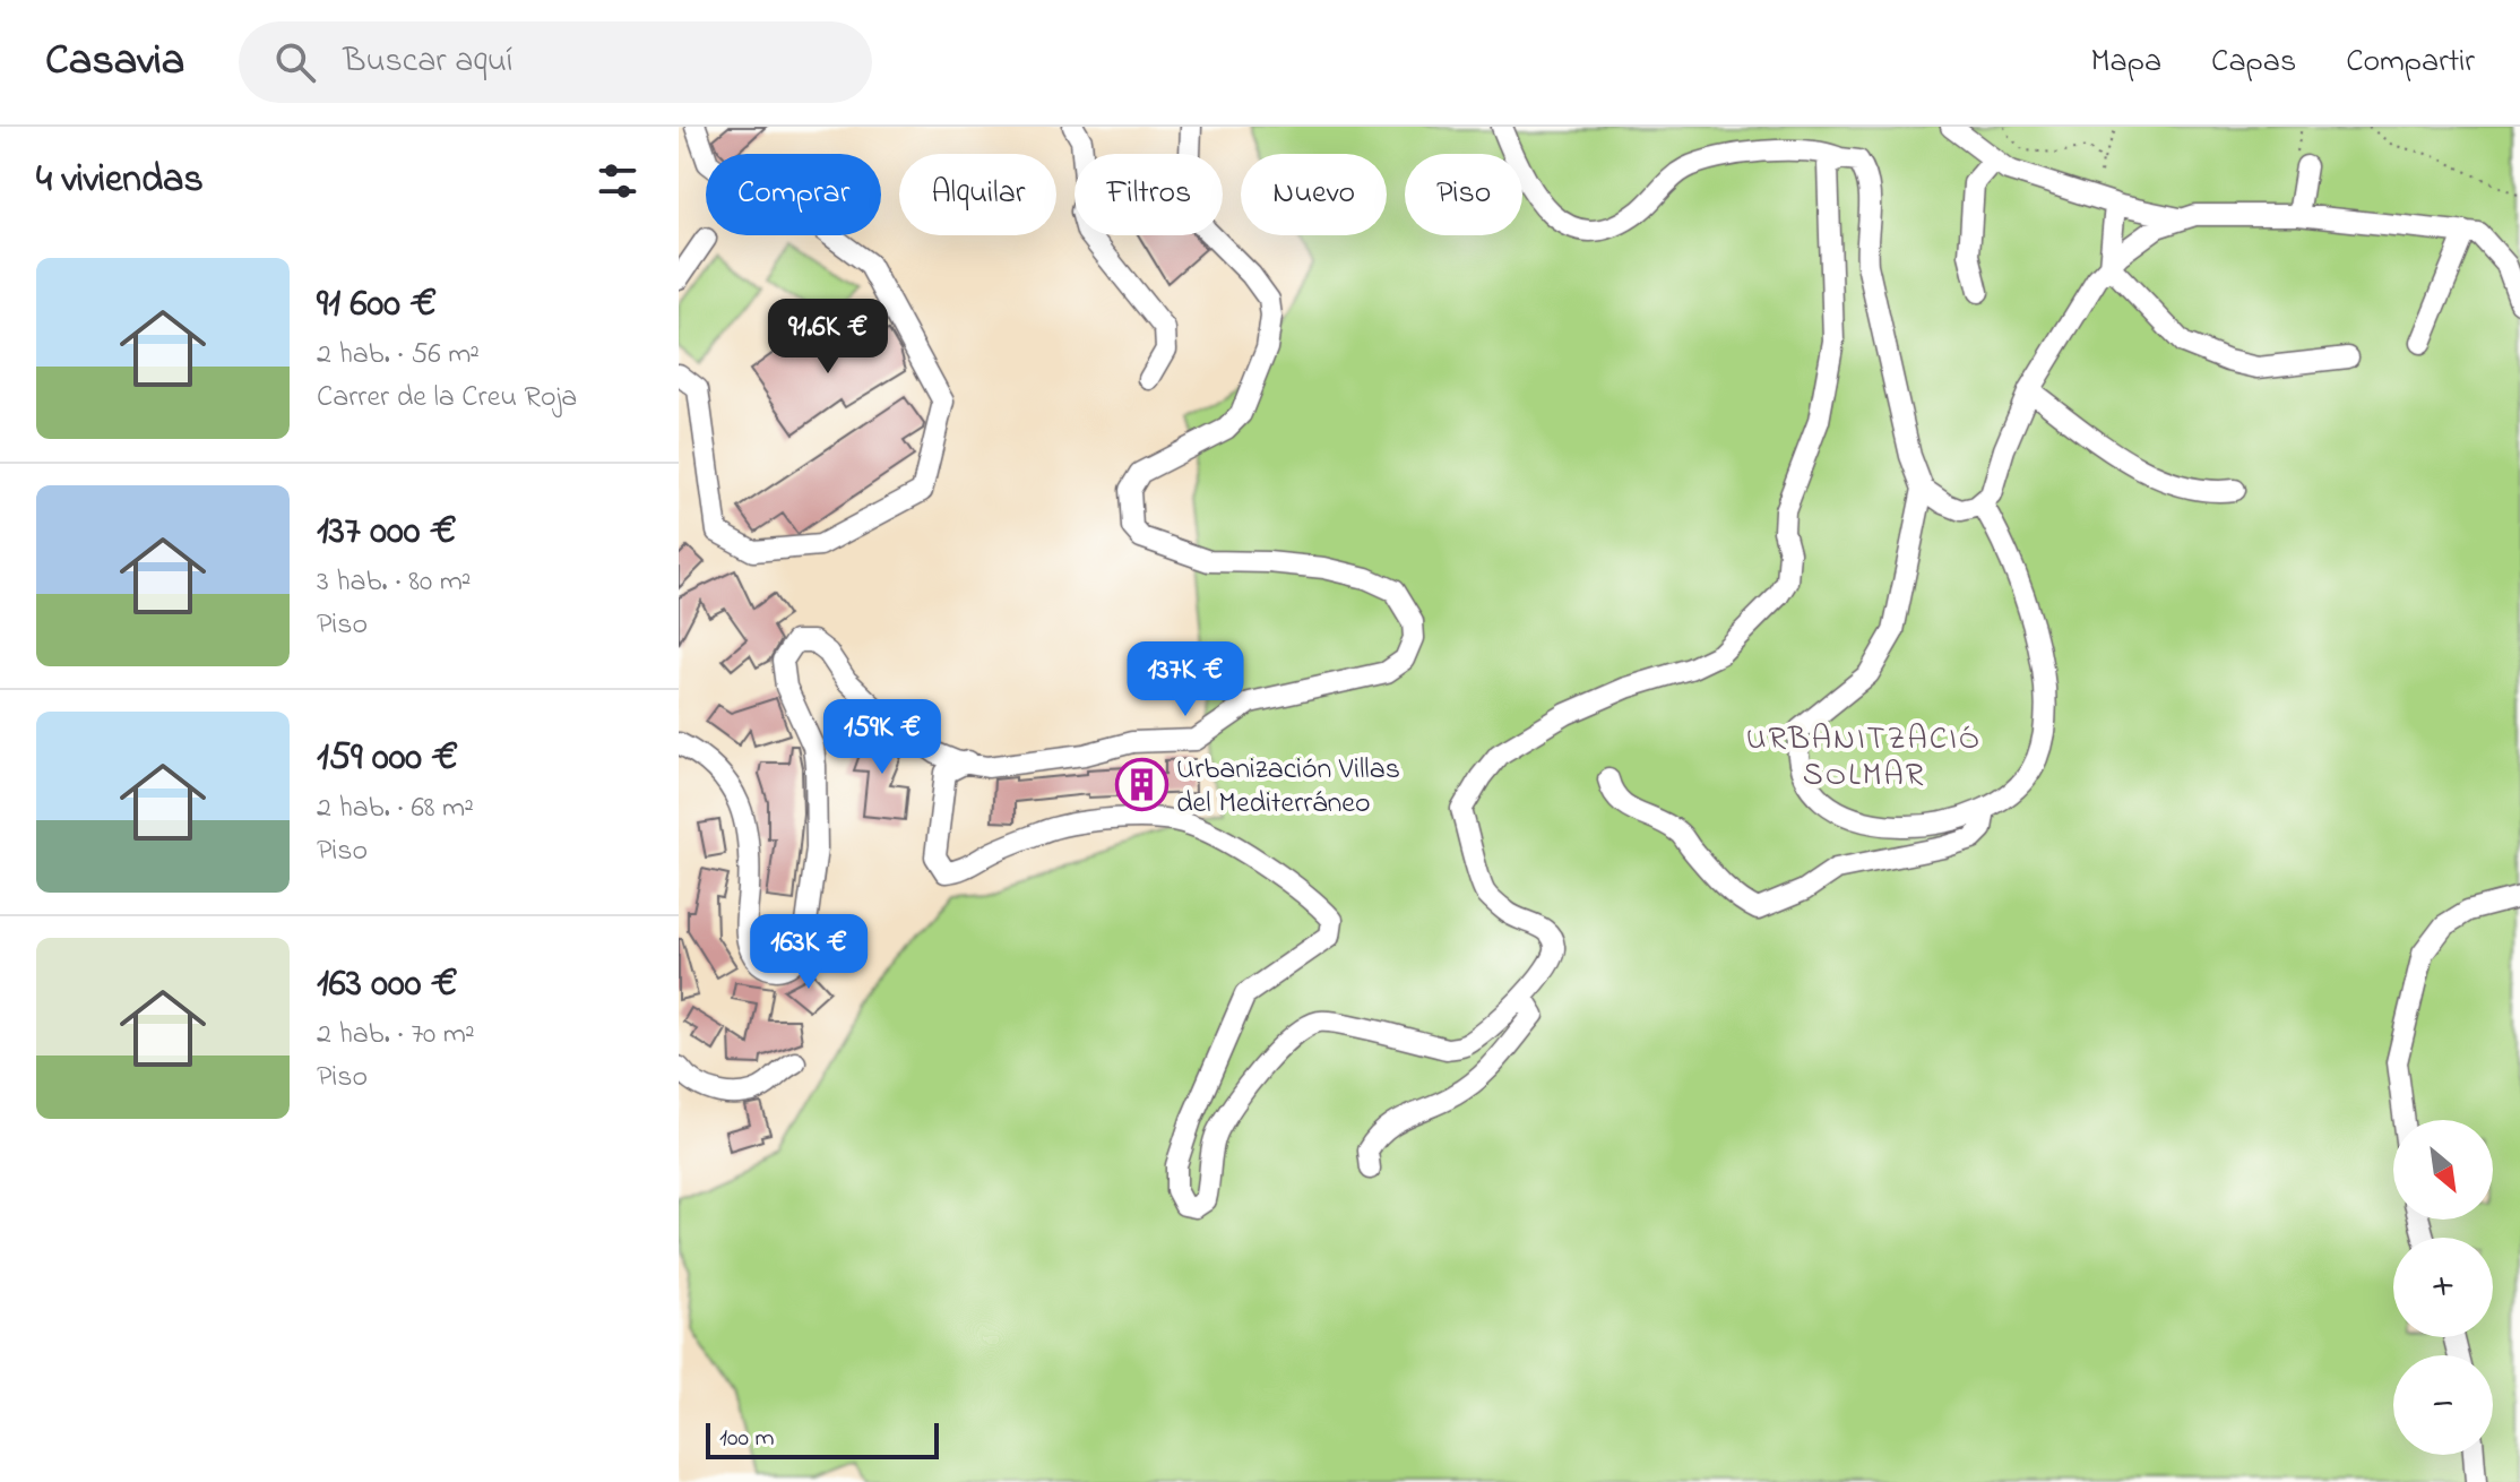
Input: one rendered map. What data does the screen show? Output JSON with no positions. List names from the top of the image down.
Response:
{
  "districts": ["URBANITZACIÓ SOLMAR"],
  "places": {
    "building": ["Urbanización Villas del Mediterráneo"]
  },
  "scale_bar": "100 m",
  "north": "bottom right",
  "page": {
    "header": "Casavia",
    "search": "Buscar aquí",
    "nav": ["Mapa", "Capas", "Compartir"],
    "heading": "4 viviendas",
    "chip": [
      "Comprar",
      "Alquilar",
      "Filtros",
      "Nuevo",
      "Piso"
    ],
    "list": [
      {
        "name": "91 600 €",
        "note": "2 hab. · 56 m² · Carrer de la Creu Roja"
      },
      {
        "name": "137 000 €",
        "note": "3 hab. · 80 m² · Piso"
      },
      {
        "name": "159 000 €",
        "note": "2 hab. · 68 m² · Piso"
      },
      {
        "name": "163 000 €",
        "note": "2 hab. · 70 m² · Piso"
      }
    ],
    "price": [
      "91.6K €",
      "137K €",
      "159K €",
      "163K €"
    ],
    "map_buttons": ["+", "−"],
    "scale": "100 m"
  }
}
